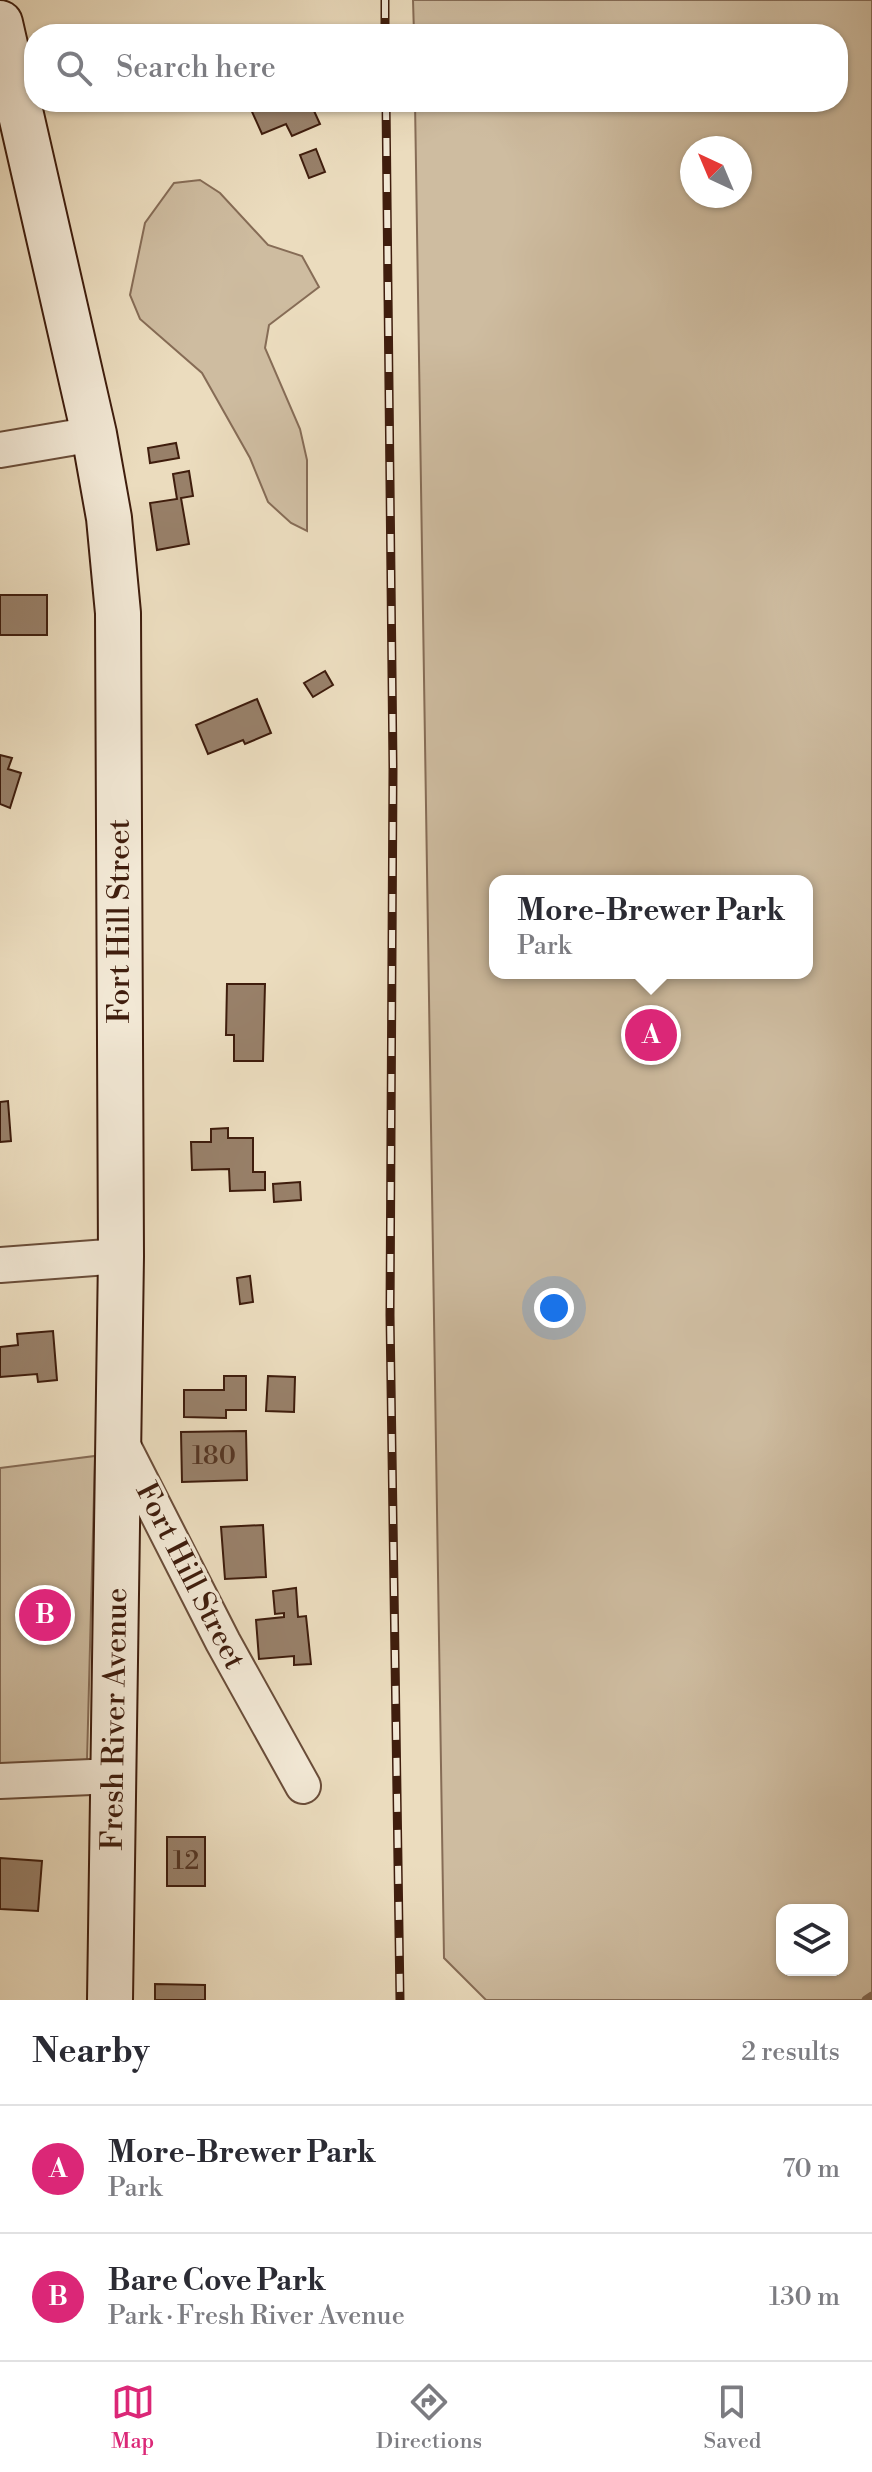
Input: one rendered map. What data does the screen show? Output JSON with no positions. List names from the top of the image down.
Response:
{
  "streets": {
    "main road": ["Fort Hill Street", "Fresh River Avenue"]
  },
  "crossings": [
    ["Fort Hill Street", "Fresh River Avenue"]
  ],
  "house_numbers": ["180", "12"],
  "north": "top left",
  "page": {
    "search": "Search here",
    "popup": ["More-Brewer Park", "Park"],
    "pins": ["A", "B"],
    "heading": ["Nearby", "2 results"],
    "list": [
      {
        "mark": "A",
        "name": "More-Brewer Park",
        "note": "Park",
        "value": "70 m"
      },
      {
        "mark": "B",
        "name": "Bare Cove Park",
        "note": "Park · Fresh River Avenue",
        "value": "130 m"
      }
    ],
    "nav": ["Map", "Directions", "Saved"]
  }
}
